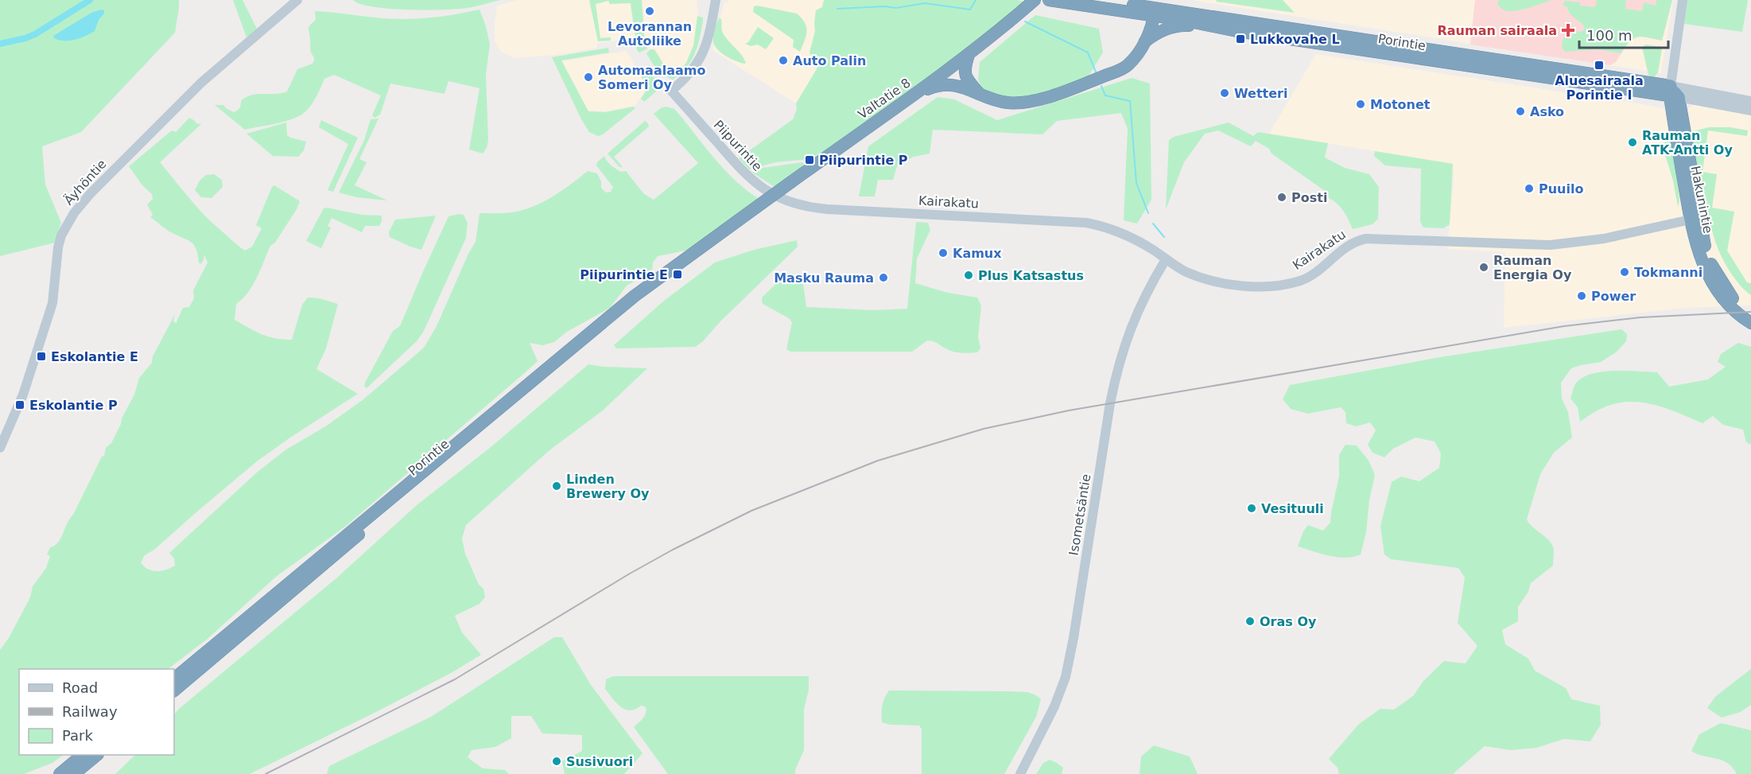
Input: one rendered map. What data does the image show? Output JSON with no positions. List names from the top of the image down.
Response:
{
  "streets": {
    "highway": ["Porintie", "Valtatie 8", "Hakunintie"],
    "main road": [
      "Piipurintie",
      "Äyhöntie",
      "Kairakatu",
      "Isometsäntie"
    ]
  },
  "crossings": [
    ["Porintie", "Valtatie 8"],
    ["Porintie", "Hakunintie"],
    ["Piipurintie", "Kairakatu"],
    ["Hakunintie", "Kairakatu"],
    ["Kairakatu", "Isometsäntie"]
  ],
  "places": {
    "other": [
      "Levorannan Autoliike",
      "Auto Palin",
      "Automaalaamo Someri Oy",
      "Wetteri",
      "Motonet",
      "Asko",
      "Rauman ATK-Antti Oy",
      "Puuilo",
      "Posti",
      "Kamux",
      "Rauman Energia Oy",
      "Tokmanni",
      "Plus Katsastus",
      "Masku Rauma",
      "Power",
      "Linden Brewery Oy",
      "Vesituuli",
      "Oras Oy",
      "Susivuori"
    ],
    "health": ["Rauman sairaala"],
    "transit": [
      "Lukkovahe L",
      "Aluesairaala Porintie I",
      "Piipurintie P",
      "Piipurintie E",
      "Eskolantie E",
      "Eskolantie P"
    ]
  },
  "legend": ["Road", "Railway", "Park"],
  "scale_bar": "100 m"
}
